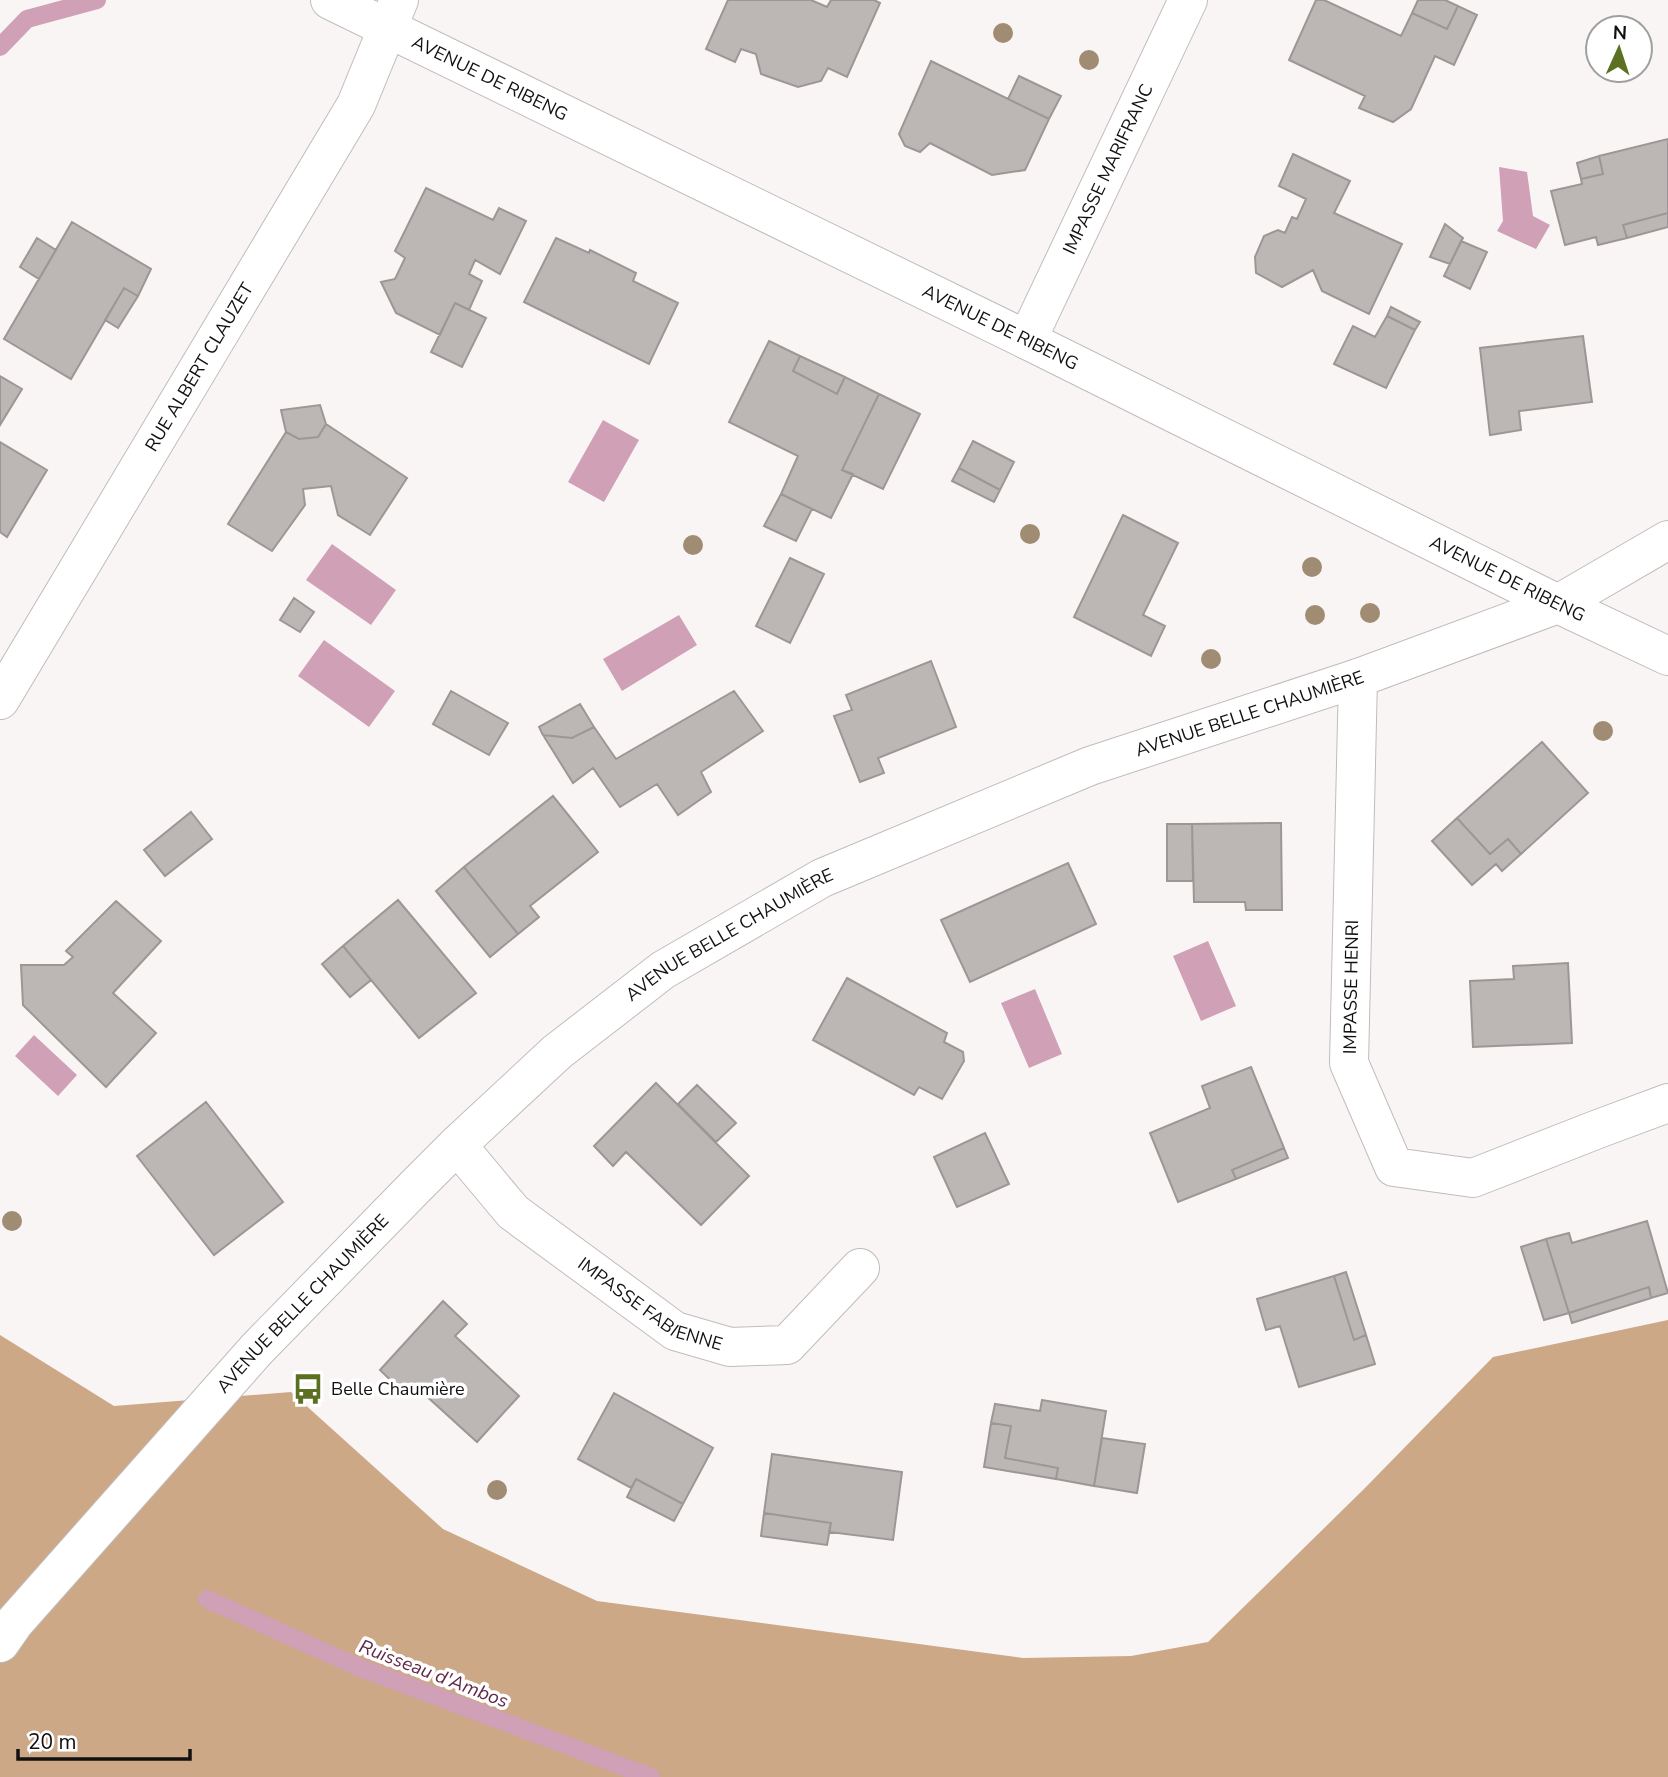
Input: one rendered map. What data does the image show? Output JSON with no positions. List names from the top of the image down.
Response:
{
  "streets": {
    "street": [
      "AVENUE DE RIBENG",
      "IMPASSE MARIFRANC",
      "RUE ALBERT CLAUZET",
      "AVENUE BELLE CHAUMIÈRE",
      "IMPASSE HENRI",
      "IMPASSE FABIENNE"
    ]
  },
  "crossings": [
    ["AVENUE DE RIBENG", "IMPASSE MARIFRANC"],
    ["AVENUE DE RIBENG", "RUE ALBERT CLAUZET"],
    ["AVENUE DE RIBENG", "AVENUE BELLE CHAUMIÈRE"],
    ["AVENUE BELLE CHAUMIÈRE", "IMPASSE HENRI"],
    ["AVENUE BELLE CHAUMIÈRE", "IMPASSE FABIENNE"]
  ],
  "water": ["Ruisseau d'Ambos"],
  "places": {
    "bus stop": ["Belle Chaumière"]
  },
  "scale_bar": "20 m",
  "north": "top"
}
